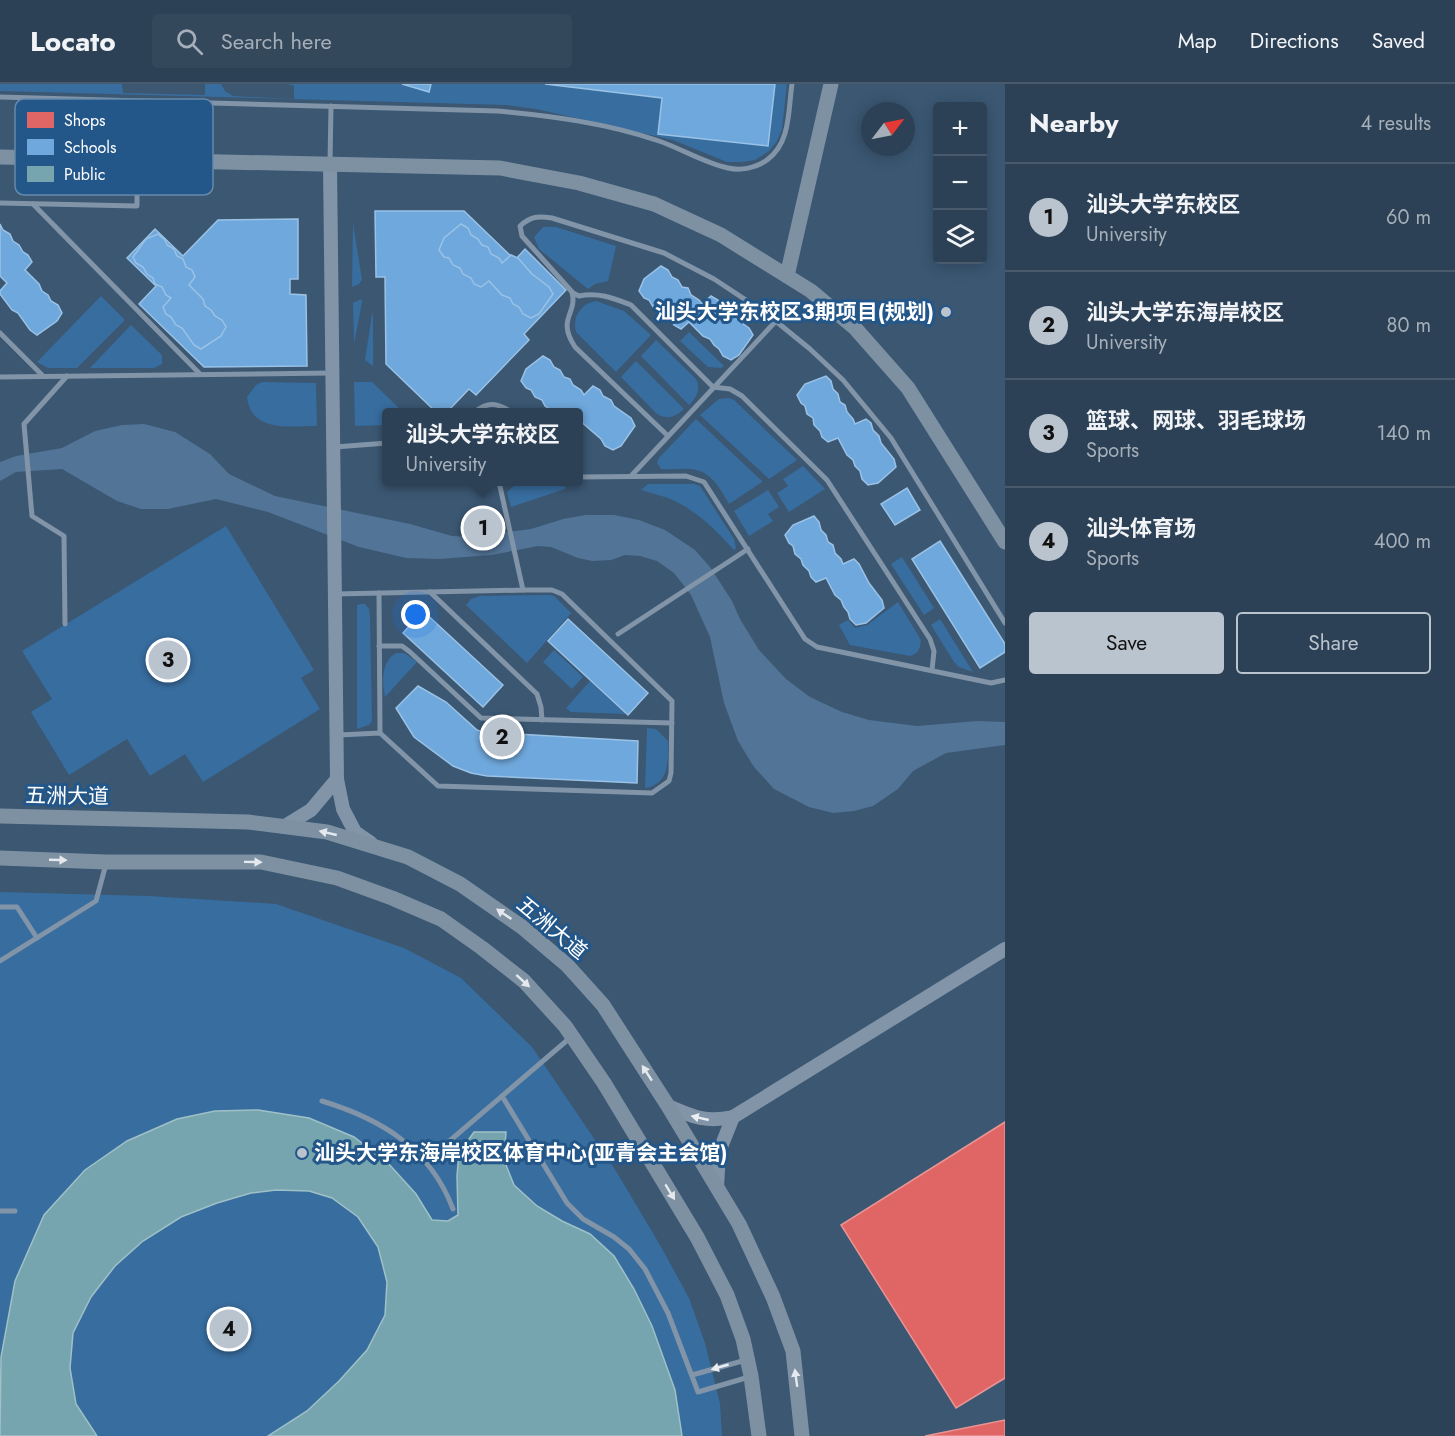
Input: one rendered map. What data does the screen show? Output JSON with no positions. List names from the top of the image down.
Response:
{
  "streets": {
    "main road": ["五洲大道"]
  },
  "places": ["汕头大学东校区3期项目(规划)", "汕头大学东海岸校区体育中心(亚青会主会馆)"],
  "legend": ["Shops", "Schools", "Public"],
  "north": "top right",
  "page": {
    "header": "Locato",
    "search": "Search here",
    "nav": ["Map", "Directions", "Saved"],
    "heading": ["Nearby", "4 results"],
    "map_buttons": ["+", "−"],
    "list": [
      {
        "mark": "1",
        "name": "汕头大学东校区",
        "note": "University",
        "value": "60 m"
      },
      {
        "mark": "2",
        "name": "汕头大学东海岸校区",
        "note": "University",
        "value": "80 m"
      },
      {
        "mark": "3",
        "name": "篮球、网球、羽毛球场",
        "note": "Sports",
        "value": "140 m"
      },
      {
        "mark": "4",
        "name": "汕头体育场",
        "note": "Sports",
        "value": "400 m"
      }
    ],
    "popup": ["汕头大学东校区", "University"],
    "pins": [
      "1",
      "3",
      "2",
      "4"
    ],
    "buttons": ["Save", "Share"]
  }
}
